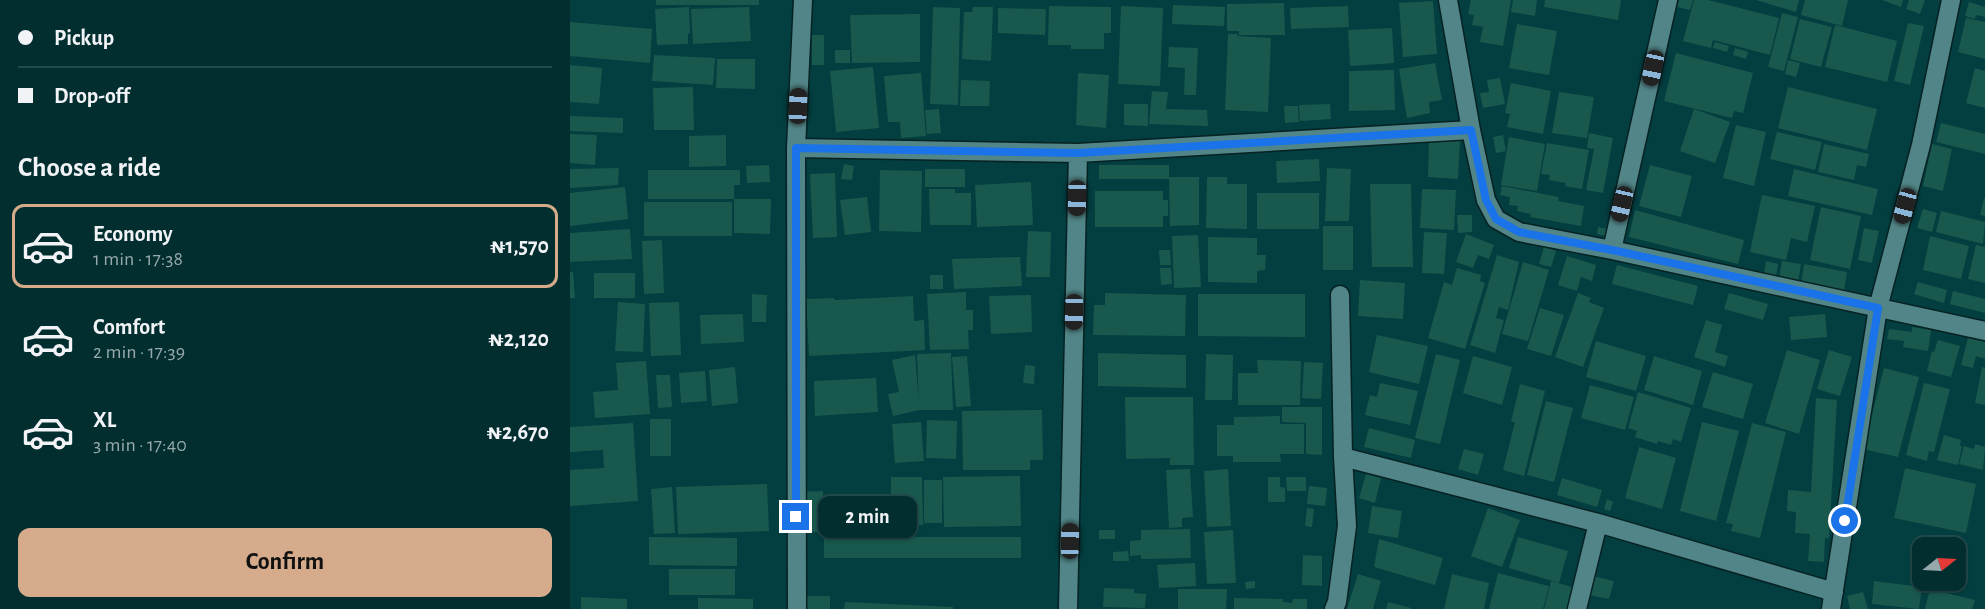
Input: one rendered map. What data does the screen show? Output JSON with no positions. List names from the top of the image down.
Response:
{
  "north": "right",
  "page": {
    "banner": ["Pickup", "Drop-off"],
    "heading": "Choose a ride",
    "list": [
      {
        "name": "Economy",
        "note": "1 min · 17:38",
        "value": "₦1,570"
      },
      {
        "name": "Comfort",
        "note": "2 min · 17:39",
        "value": "₦2,120"
      },
      {
        "name": "XL",
        "note": "3 min · 17:40",
        "value": "₦2,670"
      }
    ],
    "bubble": "2 min",
    "buttons": "Confirm"
  }
}
